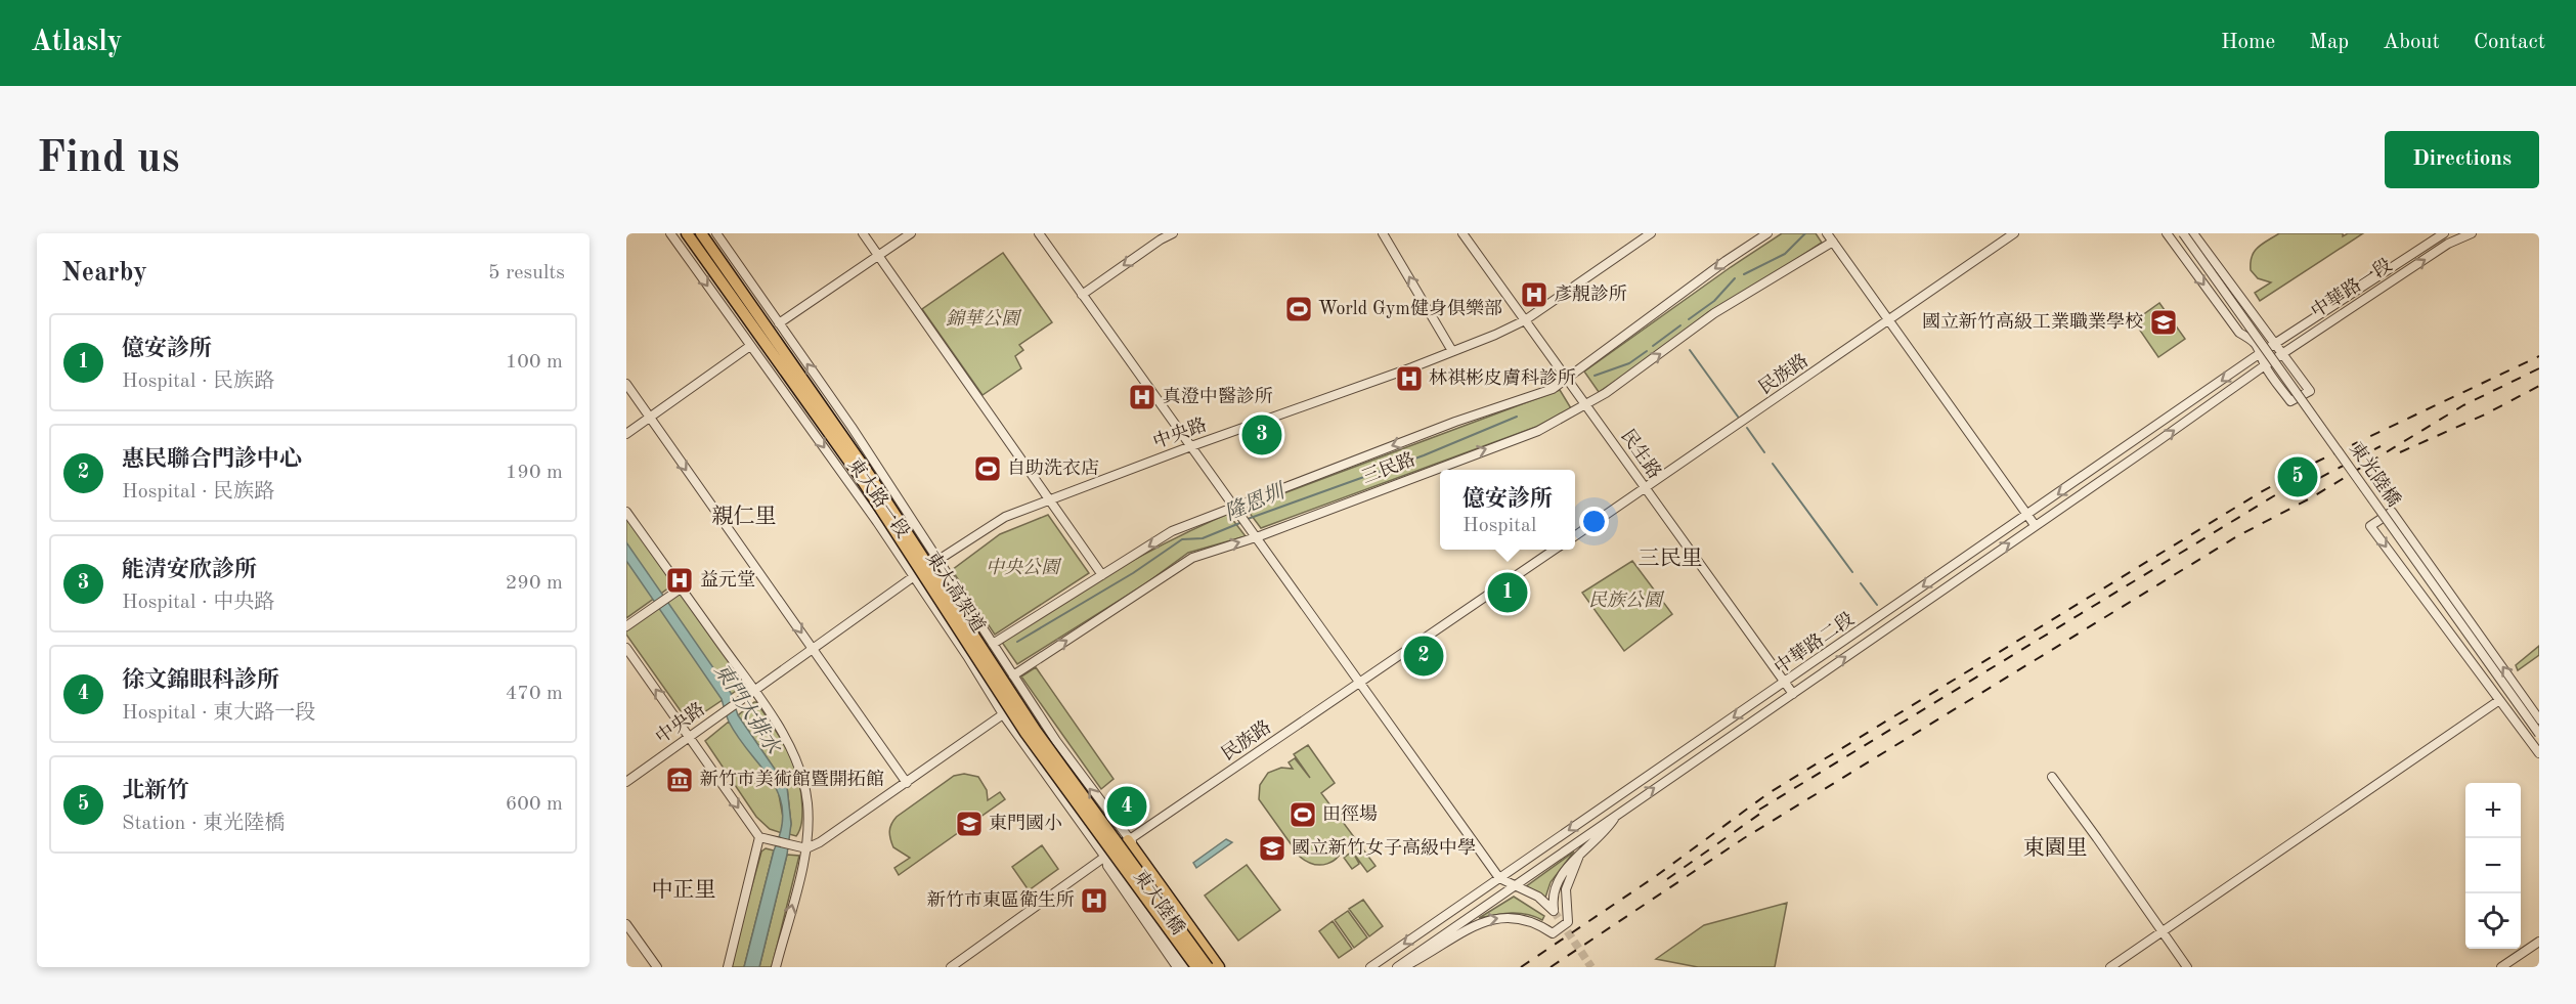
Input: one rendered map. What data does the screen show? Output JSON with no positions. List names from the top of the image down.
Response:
{
  "streets": {
    "main road": ["東大高架道"],
    "street": [
      "中華路一段",
      "民族路",
      "中央路",
      "民生路",
      "三民路",
      "東光陸橋",
      "東大路一段",
      "中華路二段",
      "東大陸橋"
    ]
  },
  "crossings": [
    ["中華路一段", "中華路二段"],
    ["民族路", "民生路"],
    ["民族路", "東大路一段"],
    ["民族路", "東大陸橋"],
    ["中央路", "民生路"],
    ["中央路", "東大路一段"],
    ["民生路", "三民路"],
    ["民生路", "中華路二段"],
    ["三民路", "東大路一段"],
    ["東大路一段", "東大陸橋"]
  ],
  "districts": [
    "親仁里",
    "三民里",
    "東園里",
    "中正里"
  ],
  "water": ["隆恩圳", "東門大排水"],
  "parks": ["錦華公園", "中央公園", "民族公園"],
  "places": {
    "hospital": [
      "彥靚診所",
      "林祺彬皮膚科診所",
      "真澄中醫診所",
      "益元堂",
      "新竹市東區衛生所"
    ],
    "sports": ["World Gym健身俱樂部", "自助洗衣店", "田徑場"],
    "school or university": ["國立新竹高級工業職業學校", "東門國小", "國立新竹女子高級中學"],
    "museum": ["新竹市美術館暨開拓館"]
  },
  "page": {
    "header": "Atlasly",
    "nav": [
      "Home",
      "Map",
      "About",
      "Contact"
    ],
    "buttons": "Directions",
    "title": "Find us",
    "heading": ["Nearby", "5 results"],
    "list": [
      {
        "mark": "1",
        "name": "億安診所",
        "note": "Hospital · 民族路",
        "value": "100 m"
      },
      {
        "mark": "2",
        "name": "惠民聯合門診中心",
        "note": "Hospital · 民族路",
        "value": "190 m"
      },
      {
        "mark": "3",
        "name": "能清安欣診所",
        "note": "Hospital · 中央路",
        "value": "290 m"
      },
      {
        "mark": "4",
        "name": "徐文錦眼科診所",
        "note": "Hospital · 東大路一段",
        "value": "470 m"
      },
      {
        "mark": "5",
        "name": "北新竹",
        "note": "Station · 東光陸橋",
        "value": "600 m"
      }
    ],
    "pins": [
      "3",
      "5",
      "1",
      "2",
      "4"
    ],
    "popup": ["億安診所", "Hospital"],
    "map_buttons": ["+", "−"]
  }
}
